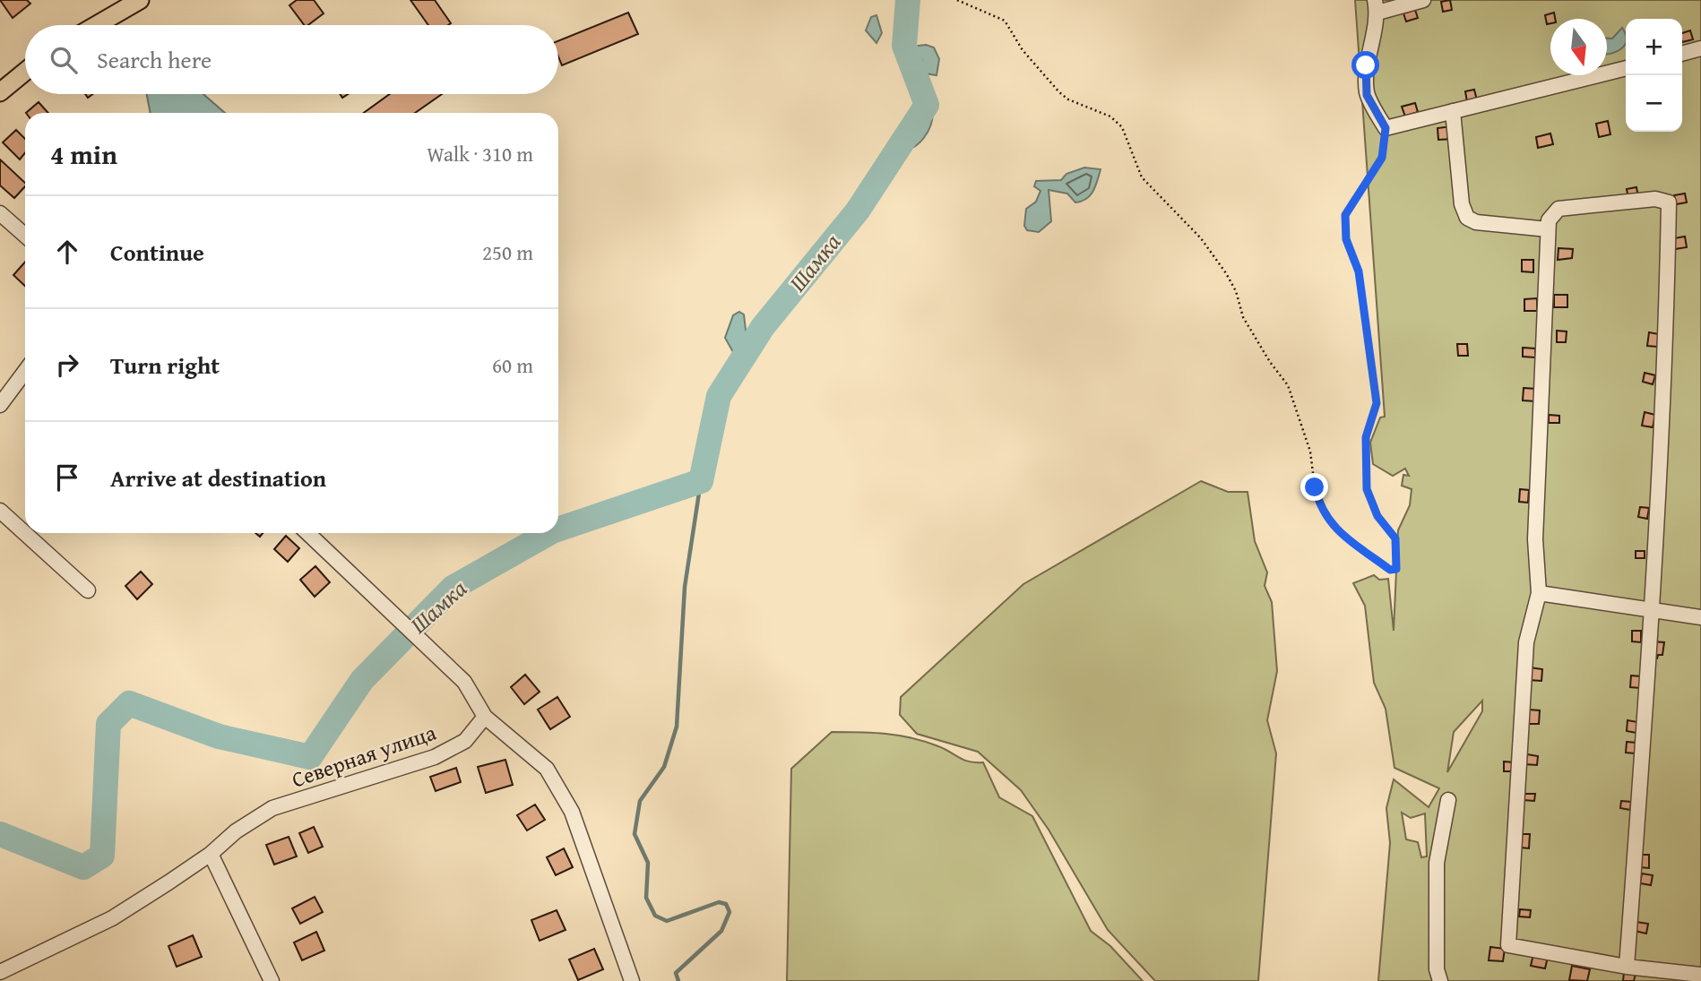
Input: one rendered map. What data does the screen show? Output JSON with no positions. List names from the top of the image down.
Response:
{
  "streets": {
    "street": ["Северная улица"]
  },
  "water": ["Шамка"],
  "north": "bottom",
  "page": {
    "map_buttons": ["+", "−"],
    "search": "Search here",
    "heading": ["4 min", "Walk · 310 m"],
    "list": [
      ["Continue", "250 m"],
      ["Turn right", "60 m"],
      "Arrive at destination"
    ]
  }
}
